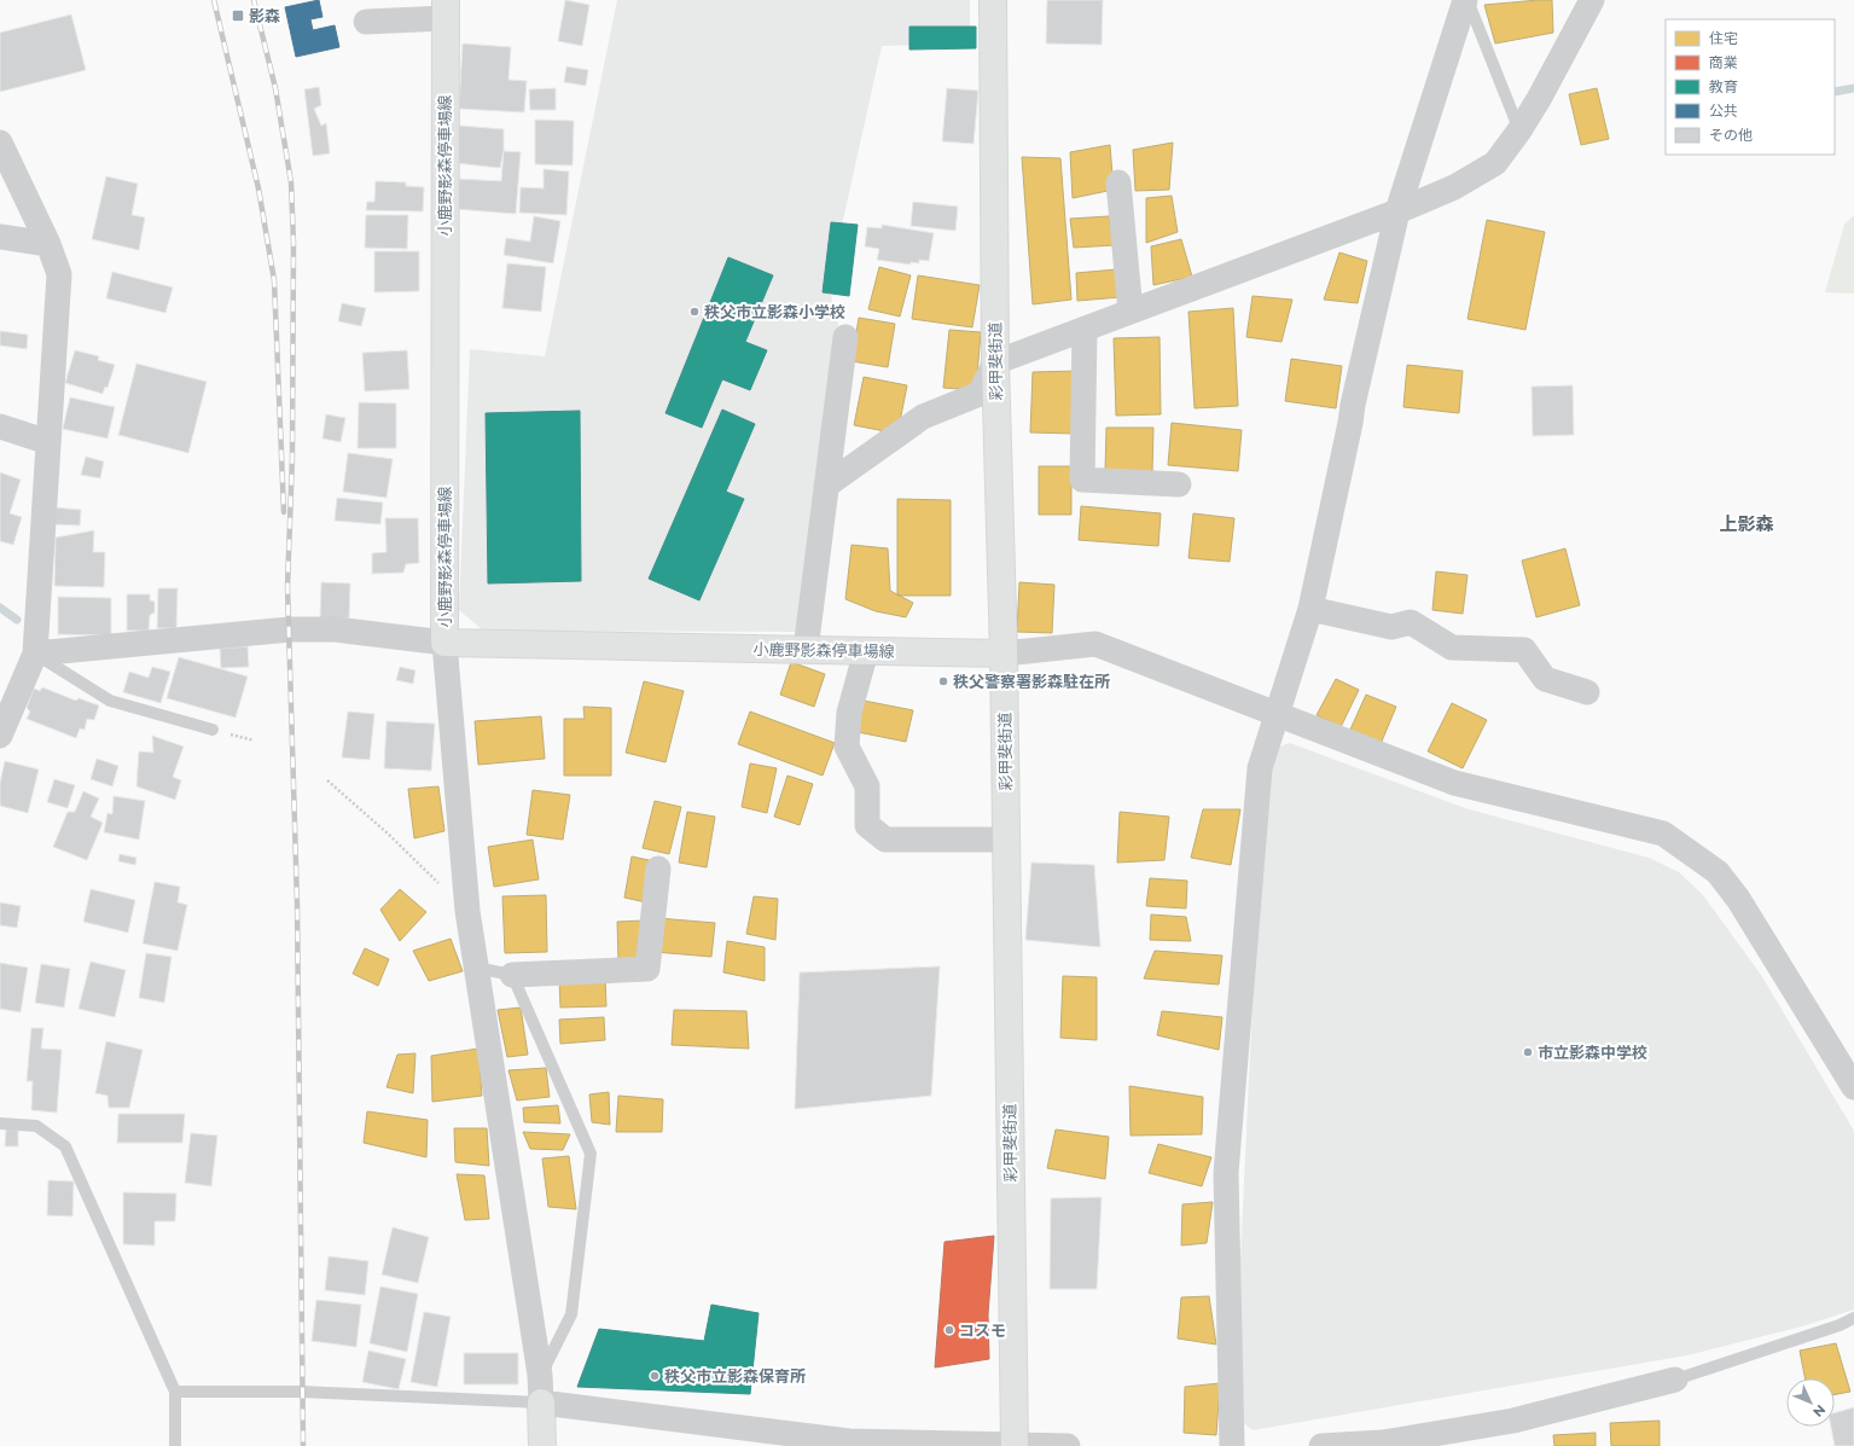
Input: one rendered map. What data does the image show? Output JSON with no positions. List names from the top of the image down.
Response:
{
  "streets": {
    "main road": ["小鹿野影森停車場線", "彩甲斐街道"]
  },
  "crossings": [
    ["小鹿野影森停車場線", "彩甲斐街道"]
  ],
  "districts": ["上影森"],
  "places": {
    "transit": ["影森"],
    "other": [
      "秩父市立影森小学校",
      "秩父警察署影森駐在所",
      "市立影森中学校",
      "コスモ",
      "秩父市立影森保育所"
    ]
  },
  "legend": [
    "住宅",
    "商業",
    "教育",
    "公共",
    "その他"
  ],
  "north": "bottom right"
}
